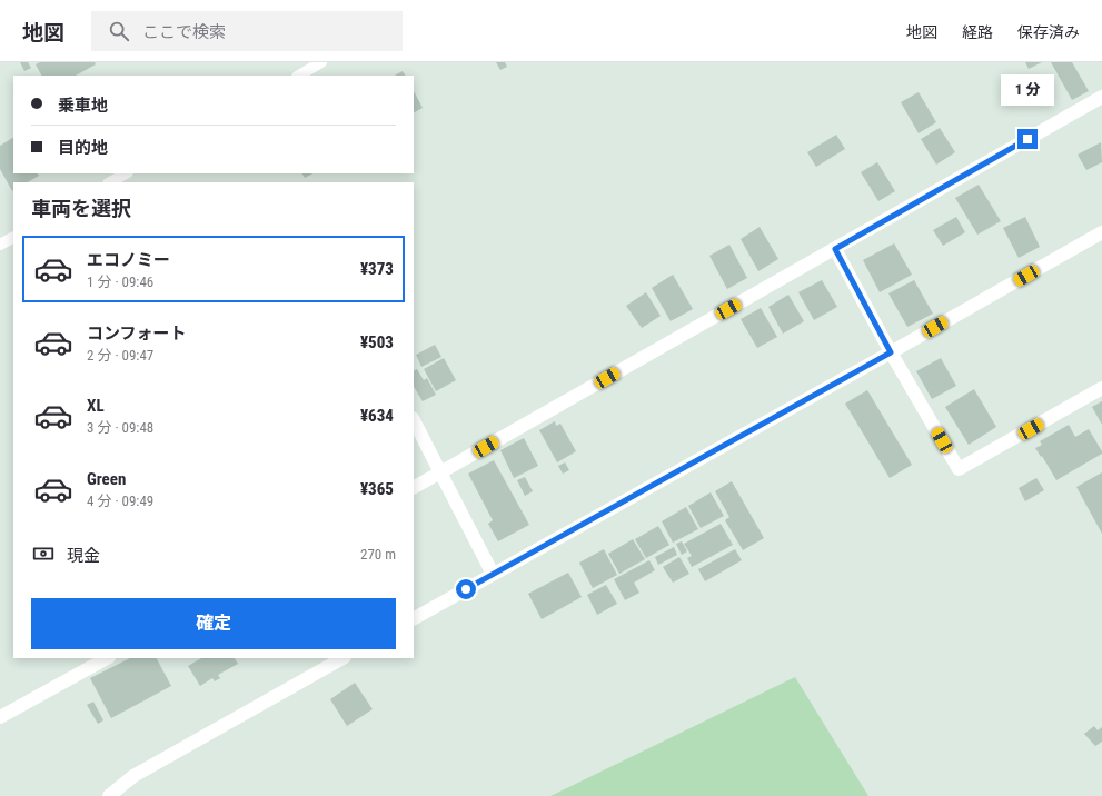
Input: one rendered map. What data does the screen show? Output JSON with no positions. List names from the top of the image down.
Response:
{
  "page": {
    "header": "地図",
    "search": "ここで検索",
    "nav": ["地図", "経路", "保存済み"],
    "bubble": "1 分",
    "banner": ["乗車地", "目的地"],
    "heading": "車両を選択",
    "list": [
      {
        "name": "エコノミー",
        "note": "1 分 · 09:46",
        "value": "¥373"
      },
      {
        "name": "コンフォート",
        "note": "2 分 · 09:47",
        "value": "¥503"
      },
      {
        "name": "XL",
        "note": "3 分 · 09:48",
        "value": "¥634"
      },
      {
        "name": "Green",
        "note": "4 分 · 09:49",
        "value": "¥365"
      }
    ],
    "pay": ["現金", "270 m"],
    "buttons": "確定"
  }
}
